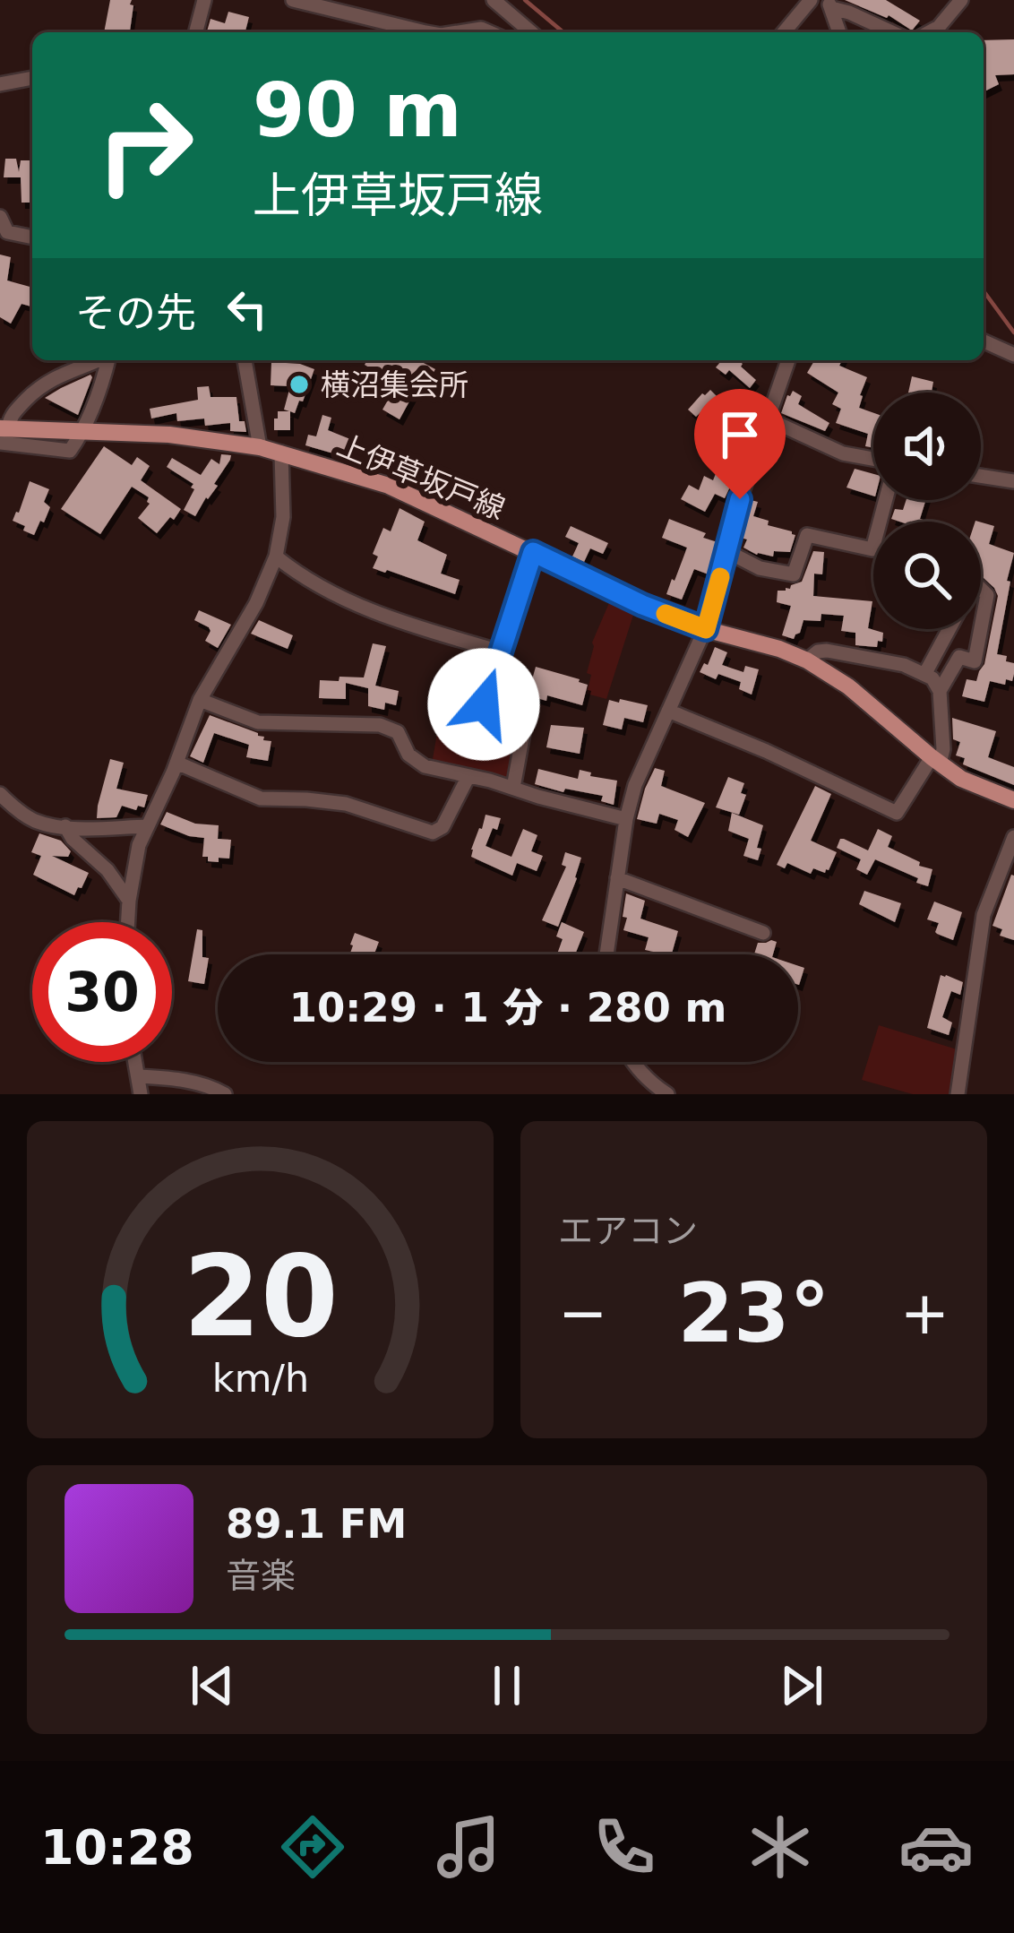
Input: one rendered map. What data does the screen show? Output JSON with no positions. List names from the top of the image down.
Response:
{
  "streets": {
    "main road": ["上伊草坂戸線"]
  },
  "places": ["横沼集会所"],
  "page": {
    "turn": ["90 m", "上伊草坂戸線"],
    "then": "その先",
    "limit": "30",
    "trip": "10:29 · 1 分 · 280 m",
    "tile": "エアコン",
    "heat": ["−", "23°", "+"],
    "song": ["89.1 FM", "音楽"],
    "tabs": "10:28",
    "gauge": ["20", "km/h"]
  }
}
